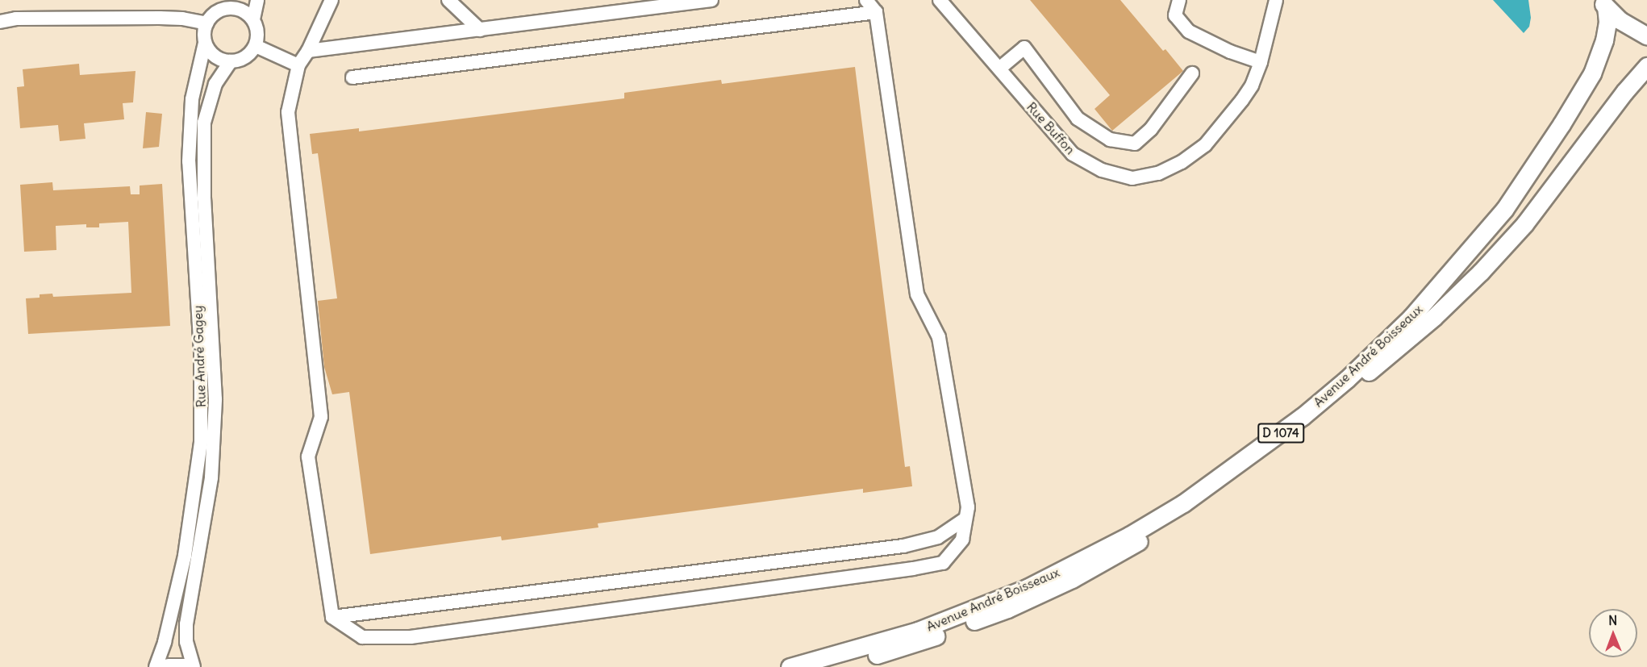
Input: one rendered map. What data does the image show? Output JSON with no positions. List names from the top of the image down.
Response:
{
  "streets": {
    "main road": ["Avenue André Boisseaux", "D 1074"],
    "street": ["Rue Buffon", "Rue André Gagey"]
  },
  "north": "top"
}
